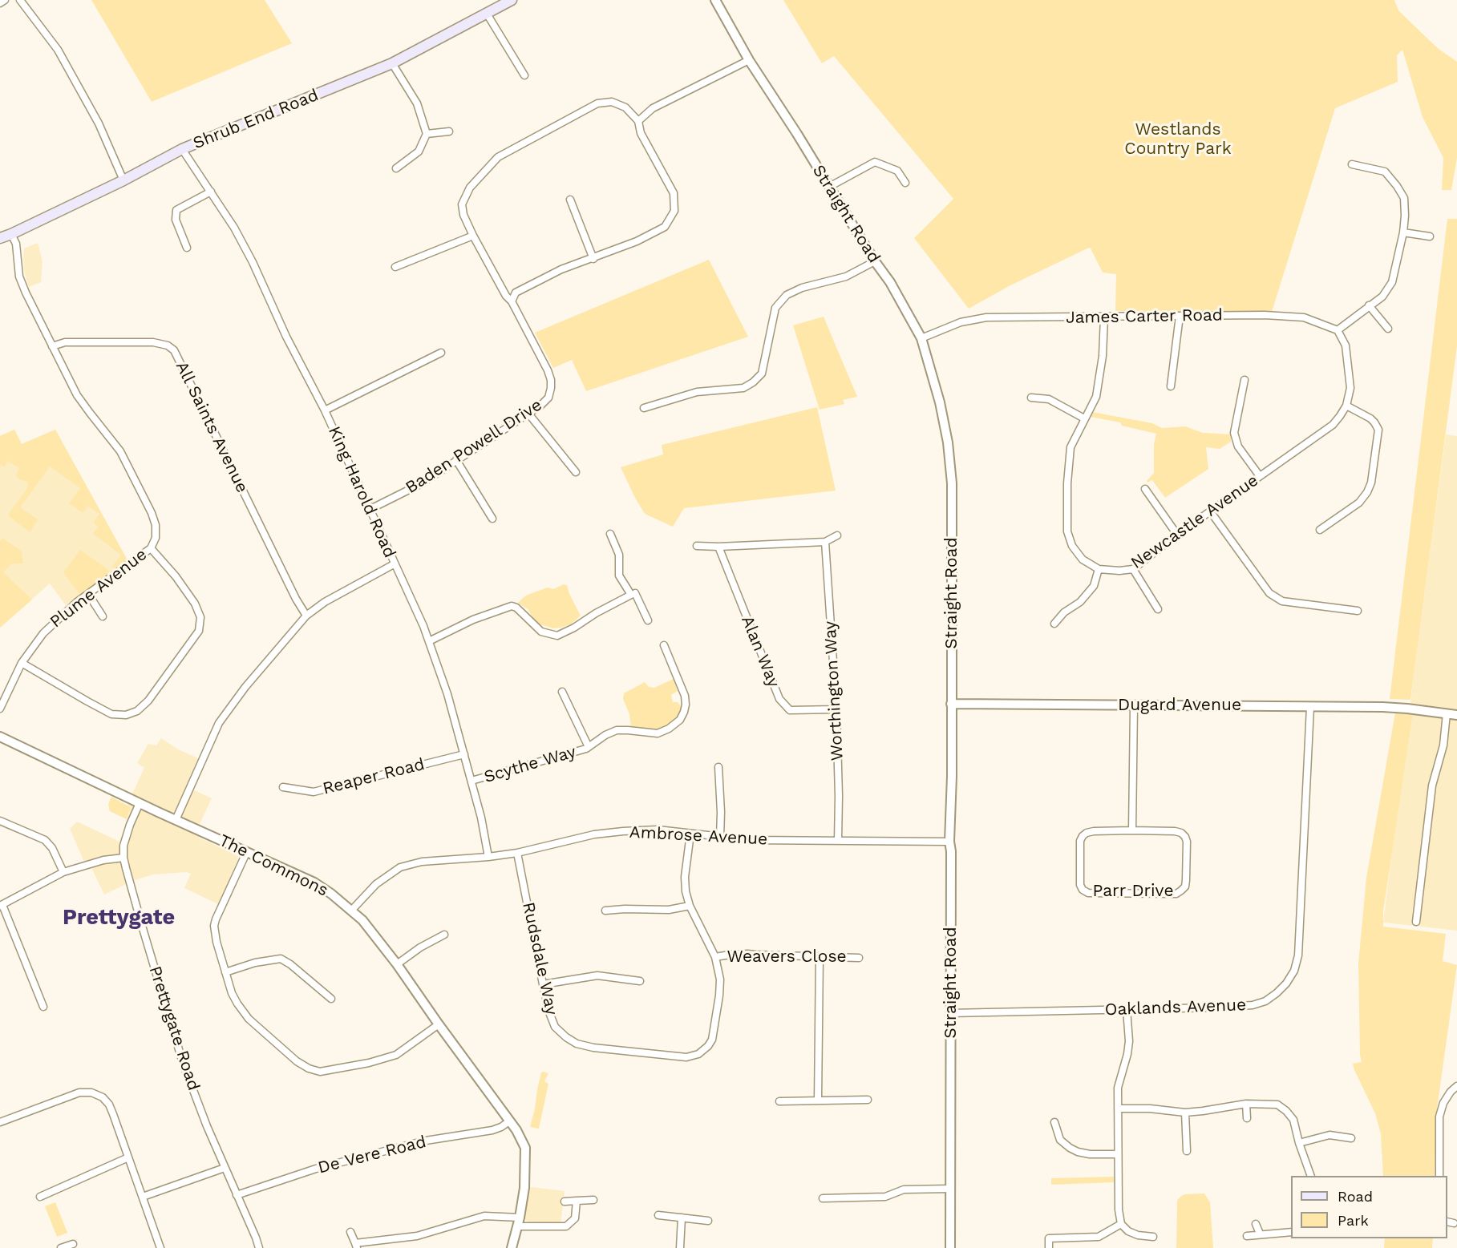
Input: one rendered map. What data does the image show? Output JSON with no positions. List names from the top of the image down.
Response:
{
  "streets": {
    "main road": ["Shrub End Road"],
    "street": [
      "Straight Road",
      "James Carter Road",
      "All Saints Avenue",
      "Baden Powell Drive",
      "King Harold Road",
      "Newcastle Avenue",
      "Plume Avenue",
      "Alan Way",
      "Worthington Way",
      "Dugard Avenue",
      "Scythe Way",
      "Reaper Road",
      "Ambrose Avenue",
      "The Commons",
      "Parr Drive",
      "Weavers Close",
      "Rudsdale Way",
      "Oaklands Avenue",
      "Prettygate Road",
      "De Vere Road"
    ]
  },
  "crossings": [
    ["Shrub End Road", "King Harold Road"],
    ["Shrub End Road", "Plume Avenue"],
    ["Straight Road", "James Carter Road"],
    ["Straight Road", "Dugard Avenue"],
    ["Straight Road", "Ambrose Avenue"],
    ["Straight Road", "Oaklands Avenue"],
    ["James Carter Road", "Newcastle Avenue"],
    ["All Saints Avenue", "Plume Avenue"],
    ["Baden Powell Drive", "King Harold Road"],
    ["King Harold Road", "Scythe Way"],
    ["King Harold Road", "Reaper Road"],
    ["King Harold Road", "Ambrose Avenue"],
    ["Alan Way", "Worthington Way"],
    ["Worthington Way", "Ambrose Avenue"],
    ["Dugard Avenue", "Oaklands Avenue"],
    ["Ambrose Avenue", "The Commons"],
    ["Ambrose Avenue", "Rudsdale Way"],
    ["The Commons", "Prettygate Road"],
    ["The Commons", "De Vere Road"],
    ["Weavers Close", "Rudsdale Way"],
    ["Prettygate Road", "De Vere Road"]
  ],
  "districts": ["Prettygate"],
  "parks": ["Westlands Country Park"],
  "legend": ["Road", "Park"]
}
